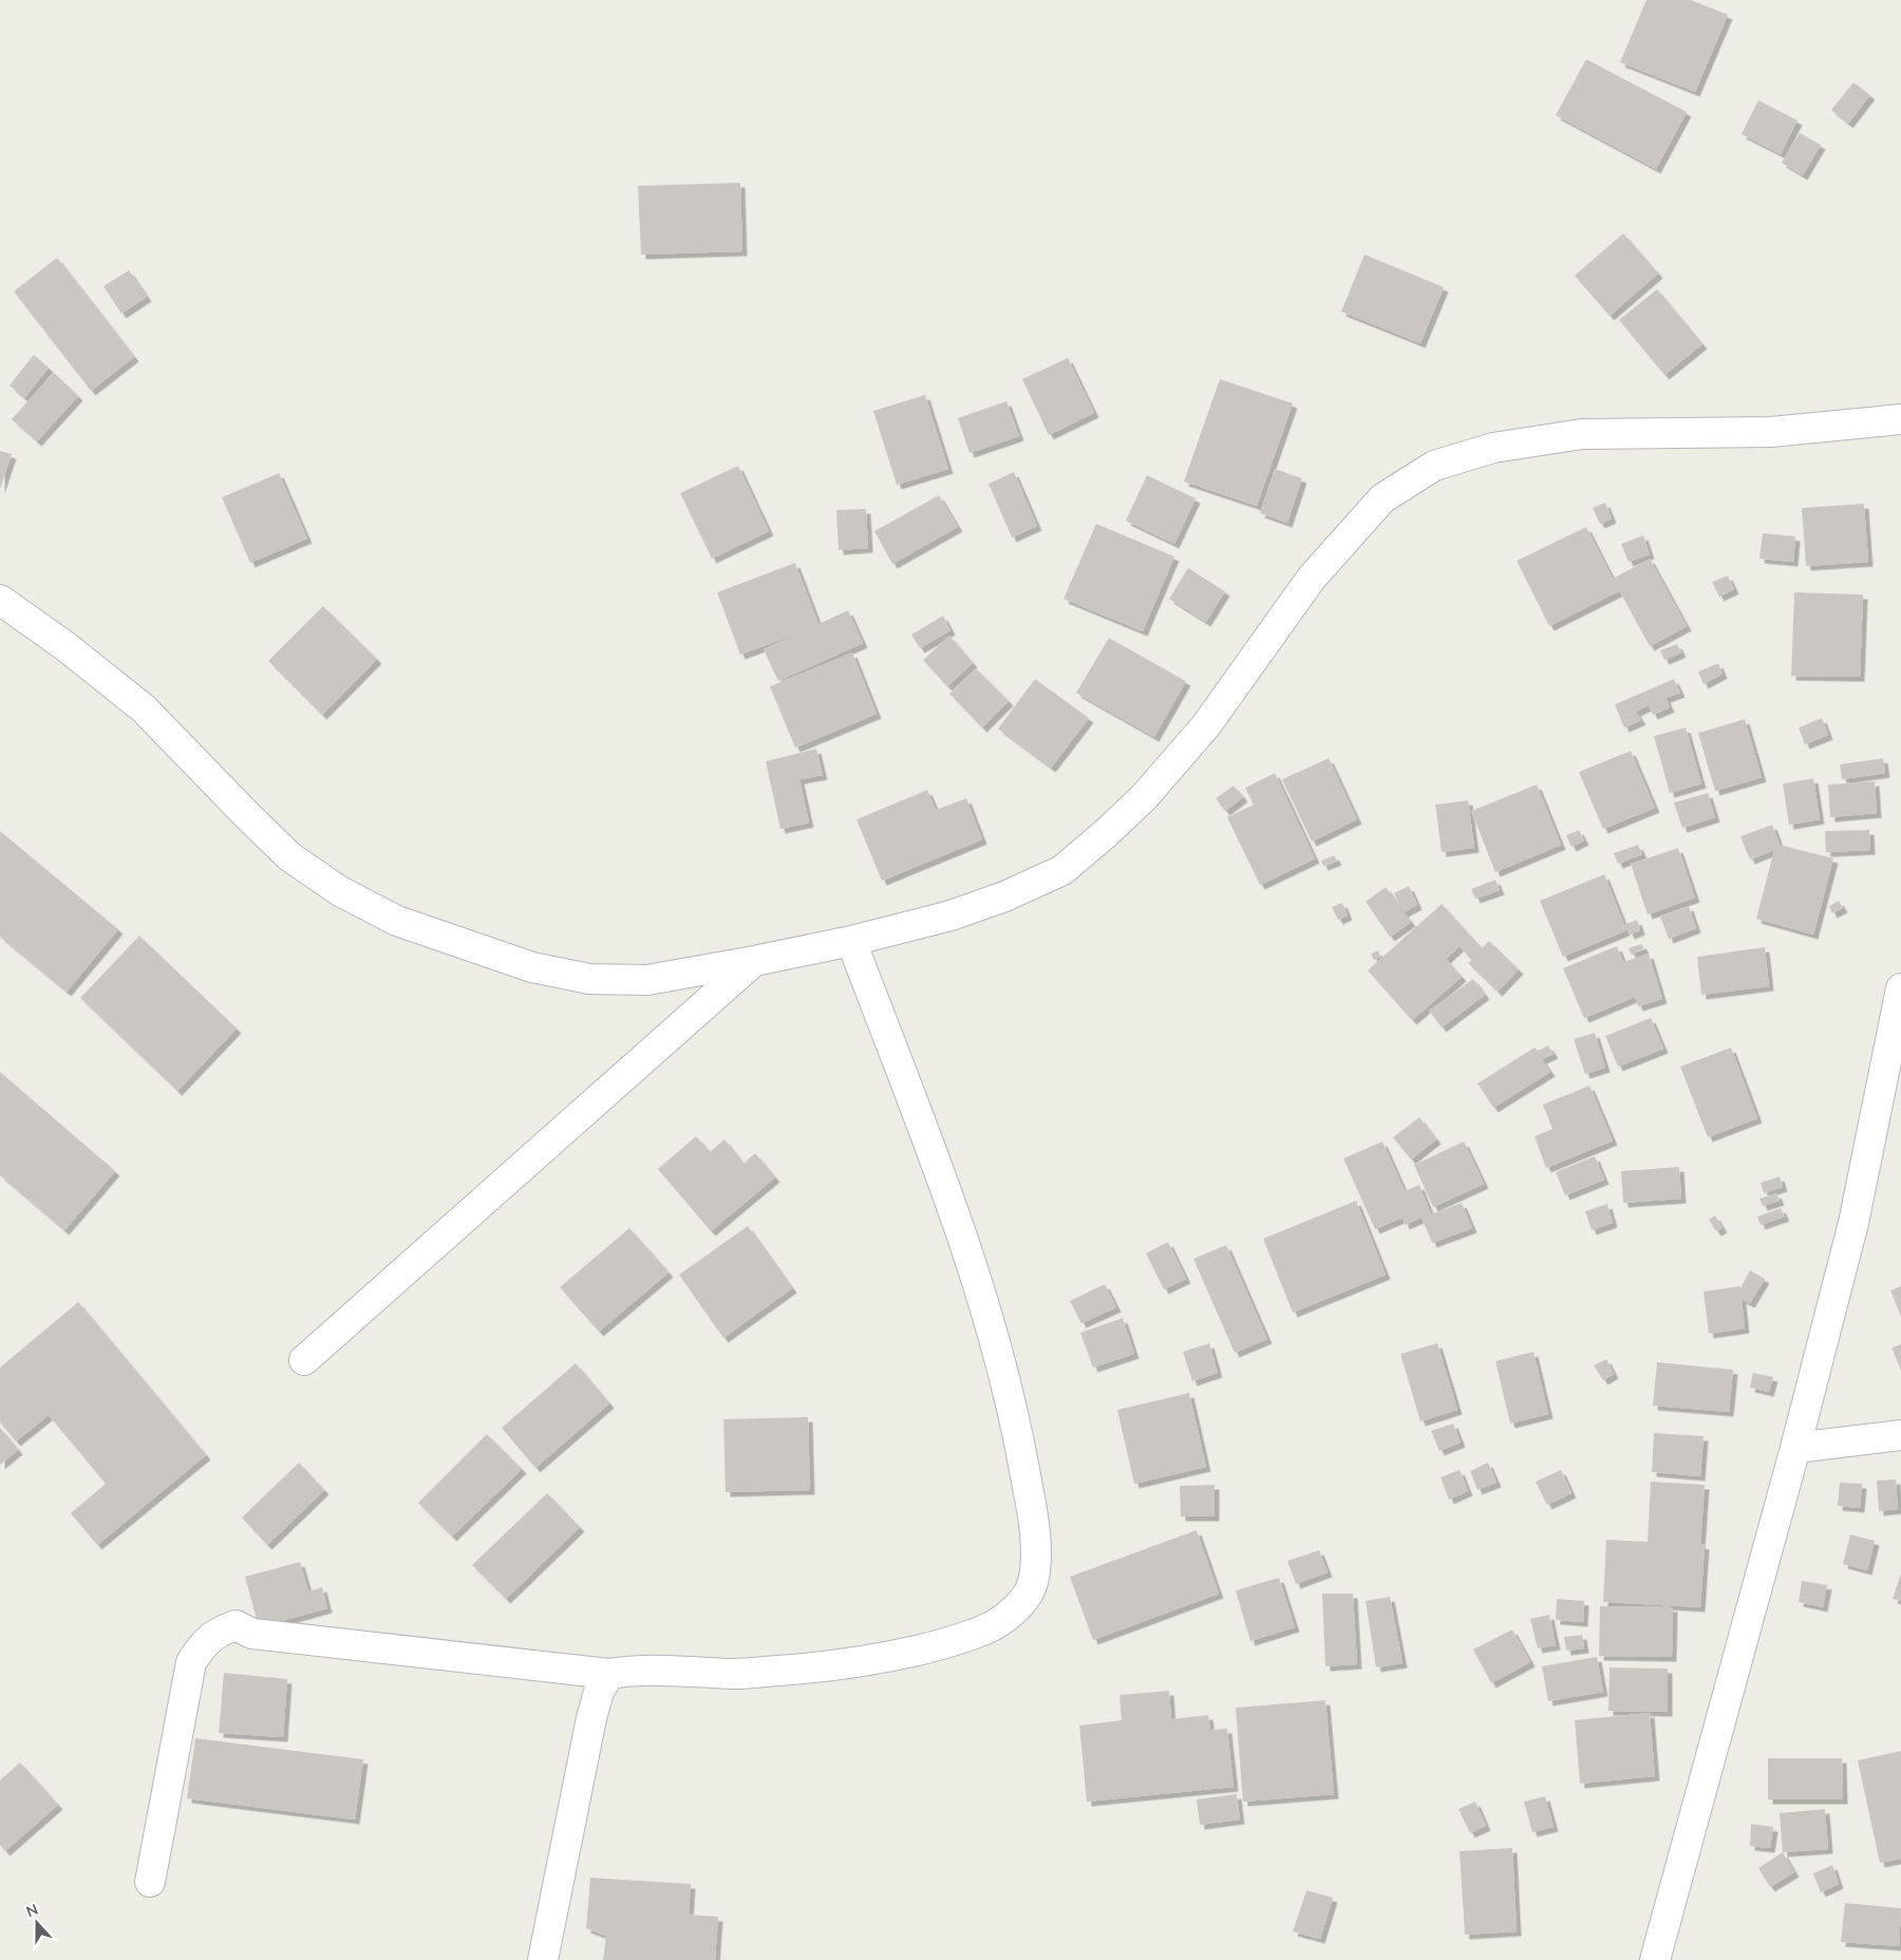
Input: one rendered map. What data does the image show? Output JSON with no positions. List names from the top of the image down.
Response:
{
  "north": "top"
}
